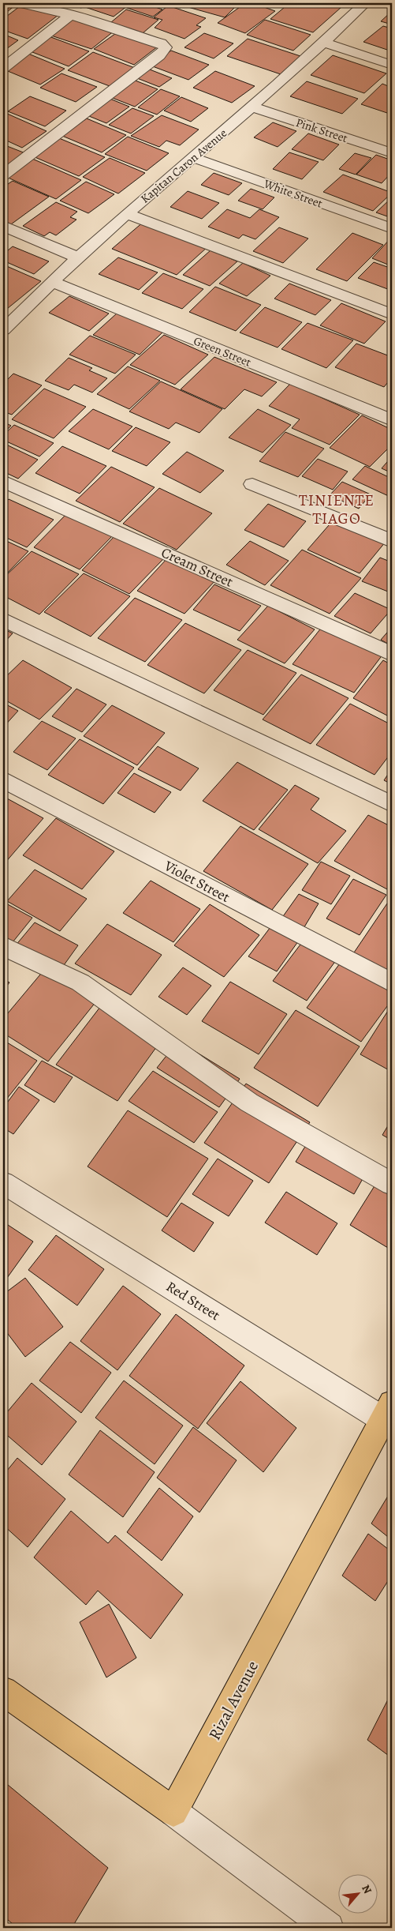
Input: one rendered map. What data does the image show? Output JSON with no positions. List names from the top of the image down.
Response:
{
  "streets": {
    "main road": ["Rizal Avenue"],
    "street": [
      "Pink Street",
      "Kapitan Caron Avenue",
      "White Street",
      "Green Street",
      "Cream Street",
      "Violet Street",
      "Red Street"
    ]
  },
  "crossings": [
    ["Pink Street", "Kapitan Caron Avenue"],
    ["Kapitan Caron Avenue", "White Street"],
    ["Kapitan Caron Avenue", "Green Street"],
    ["Red Street", "Rizal Avenue"]
  ],
  "districts": ["TINIENTE TIAGO"],
  "north": "top right"
}
